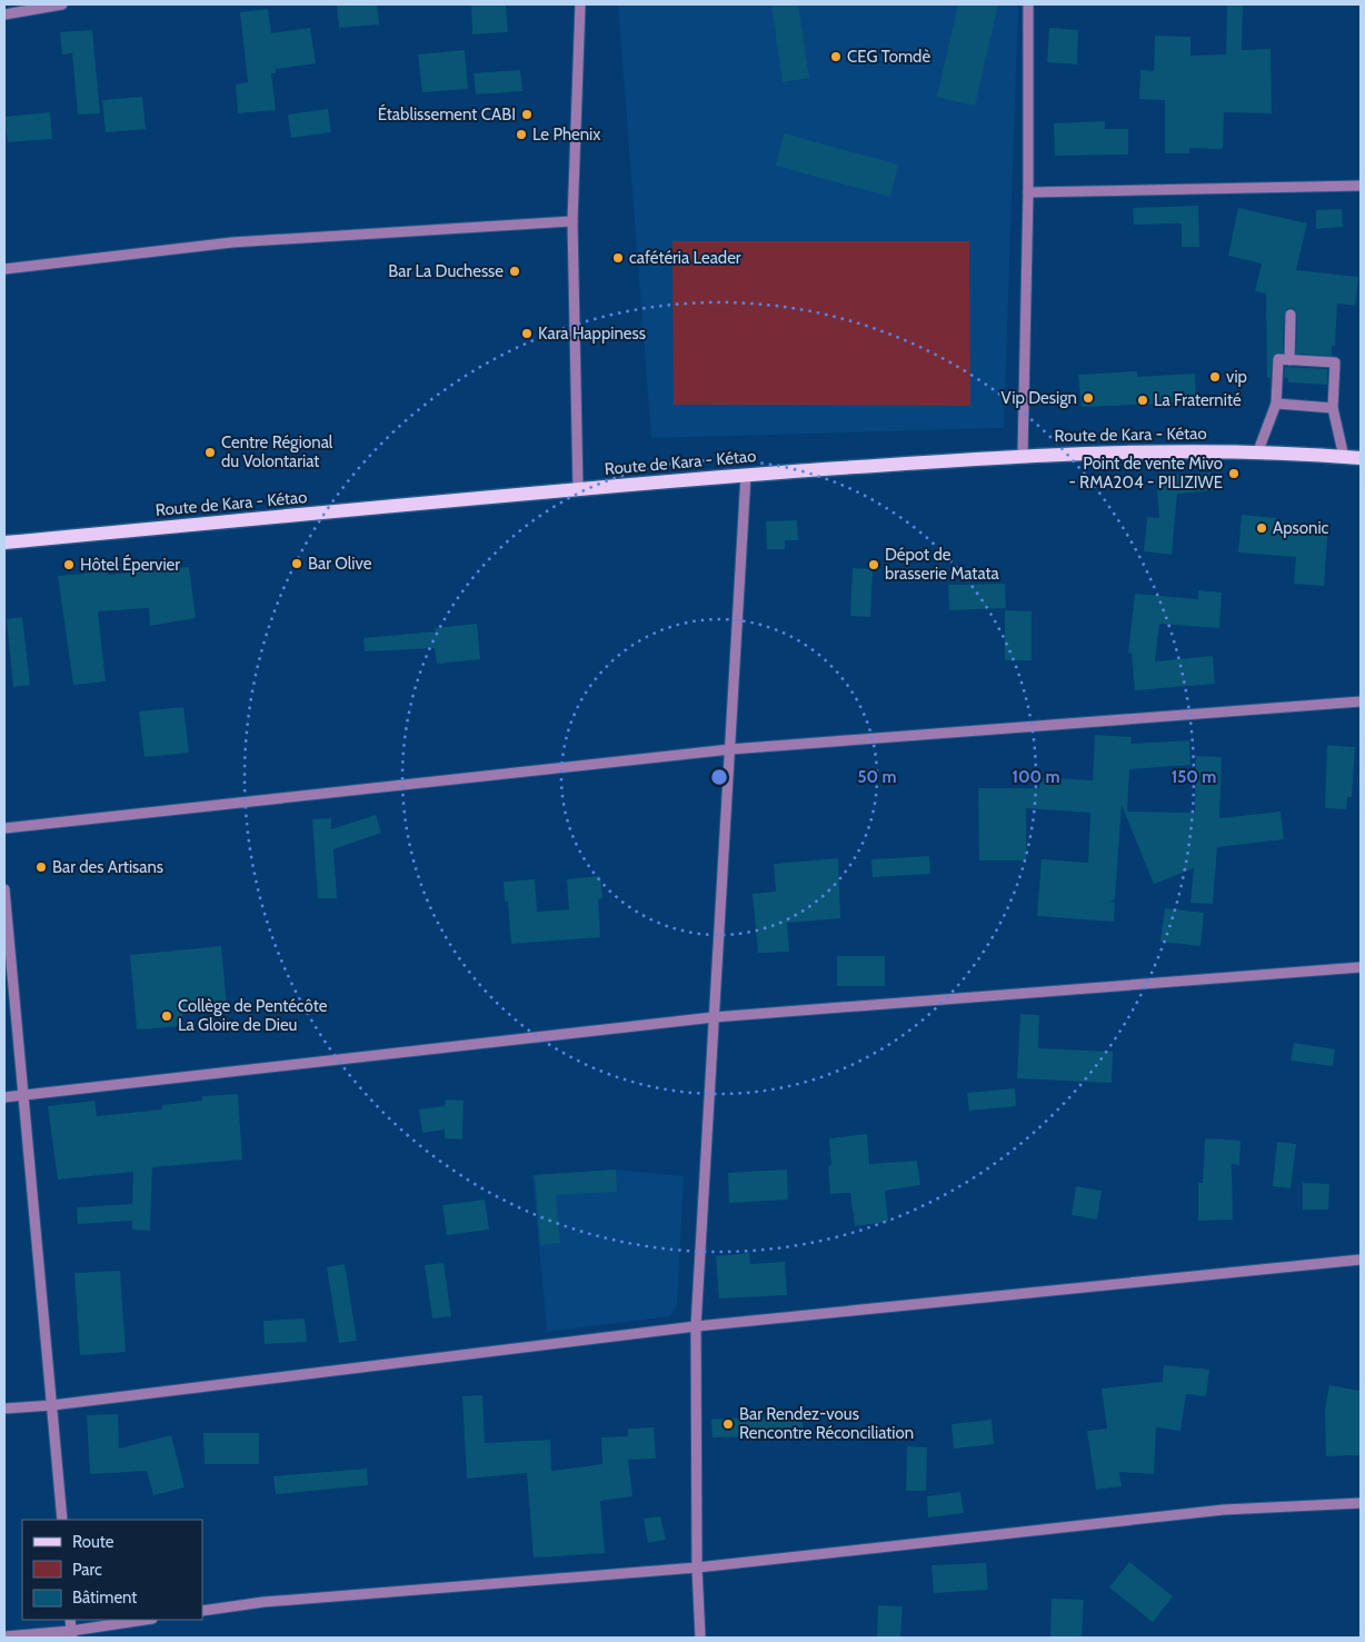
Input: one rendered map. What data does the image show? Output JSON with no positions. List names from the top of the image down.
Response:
{
  "streets": {
    "main road": ["Route de Kara - Kétao"]
  },
  "places": [
    "CEG Tomdè",
    "Établissement CABI",
    "Le Phenix",
    "cafétéria Leader",
    "Bar La Duchesse",
    "Kara Happiness",
    "vip",
    "Vip Design",
    "La Fraternité",
    "Centre Régional du Volontariat",
    "Point de vente Mivo - RMA204 - PILIZIWE",
    "Apsonic",
    "Bar Olive",
    "Hôtel Épervier",
    "Dépot de brasserie Matata",
    "Bar des Artisans",
    "Collège de Pentécôte La Gloire de Dieu",
    "Bar Rendez-vous Rencontre Réconciliation"
  ],
  "legend": ["Route", "Parc", "Bâtiment"],
  "rings": ["50 m", "100 m", "150 m"]
}
